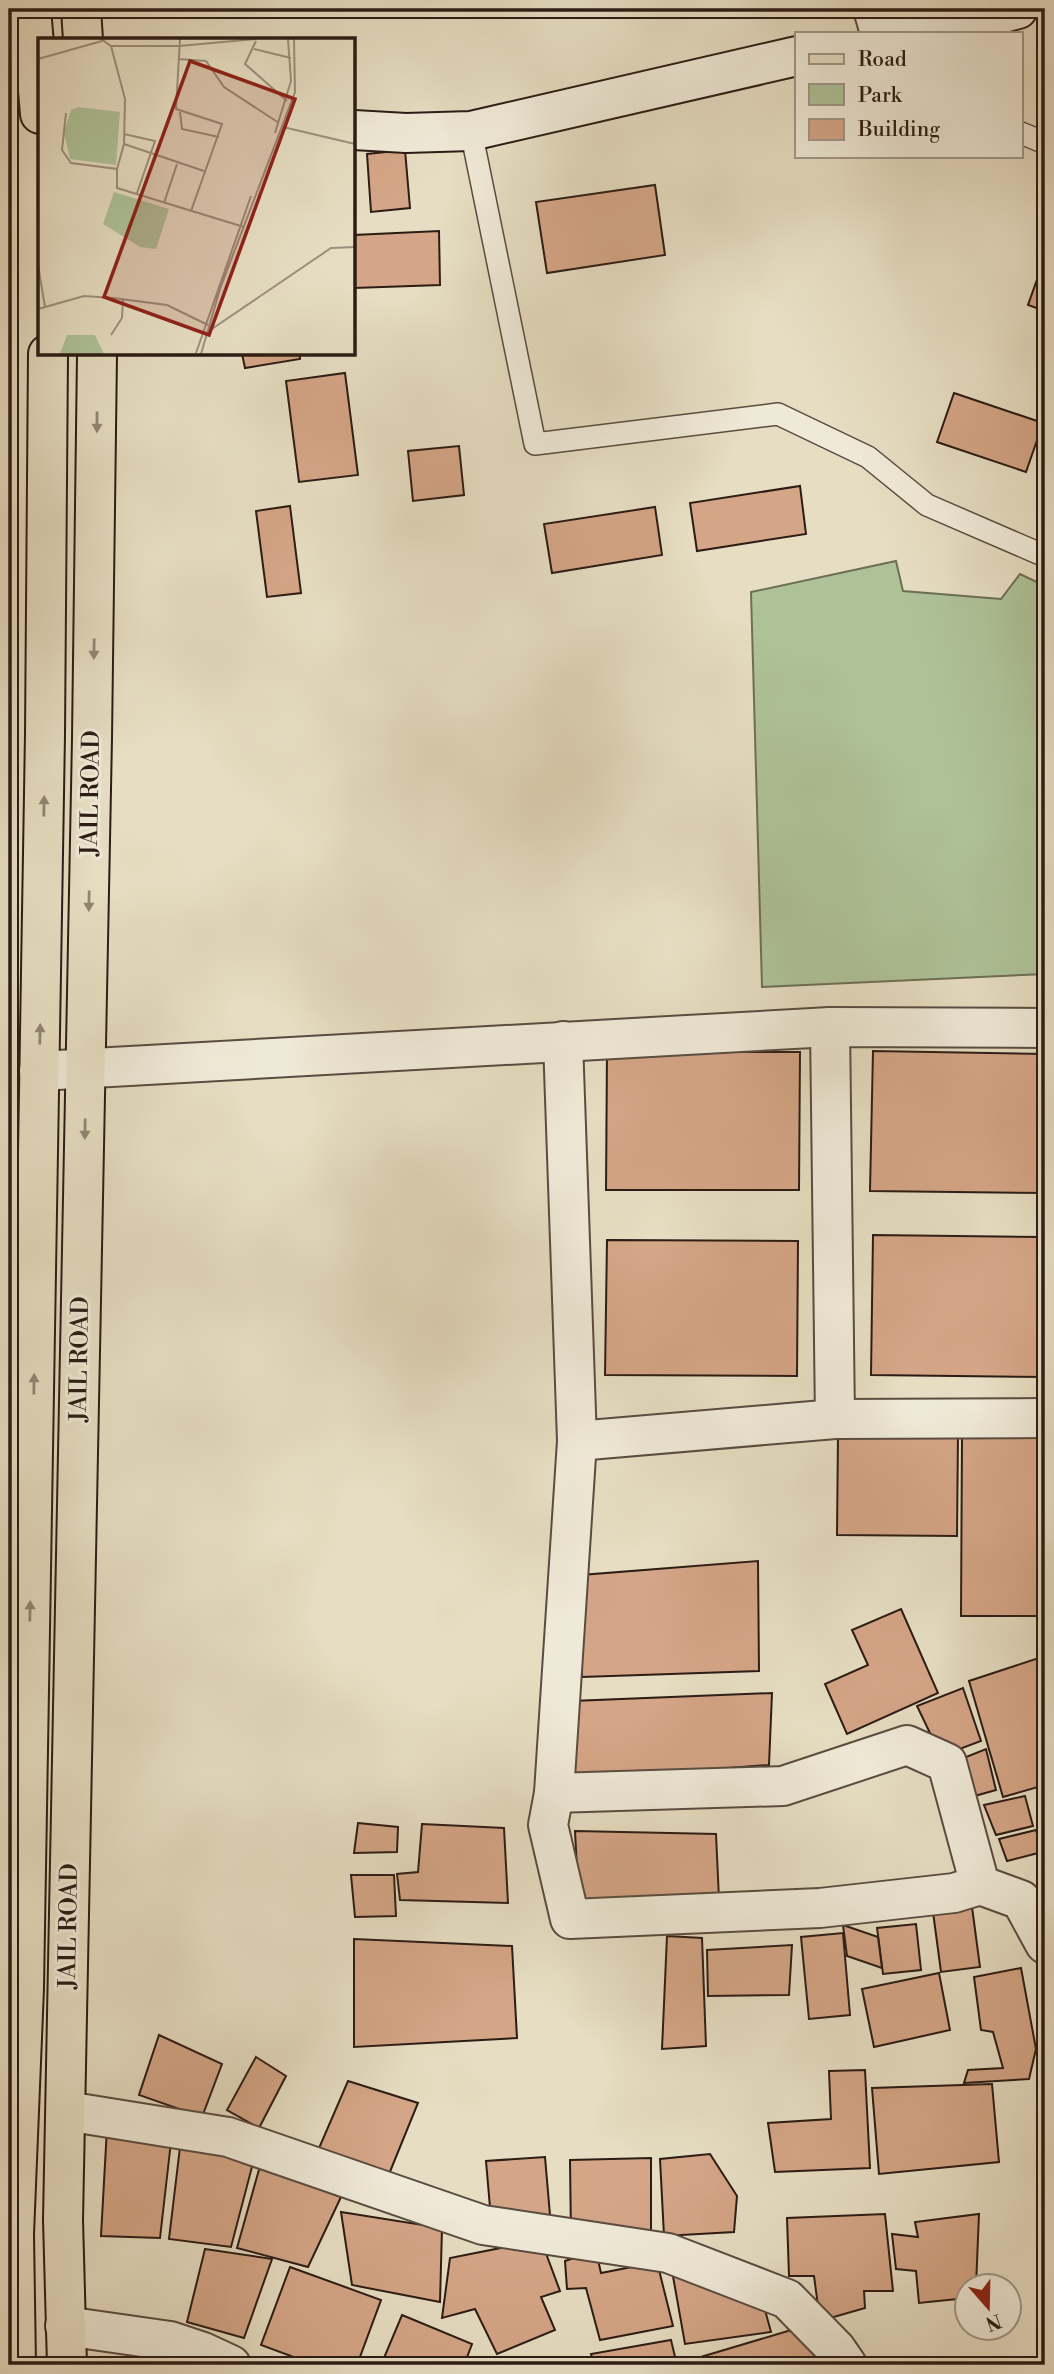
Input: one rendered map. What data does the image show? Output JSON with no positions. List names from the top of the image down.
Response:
{
  "streets": {
    "main road": ["JAIL ROAD"]
  },
  "legend": ["Road", "Park", "Building"],
  "north": "bottom"
}
